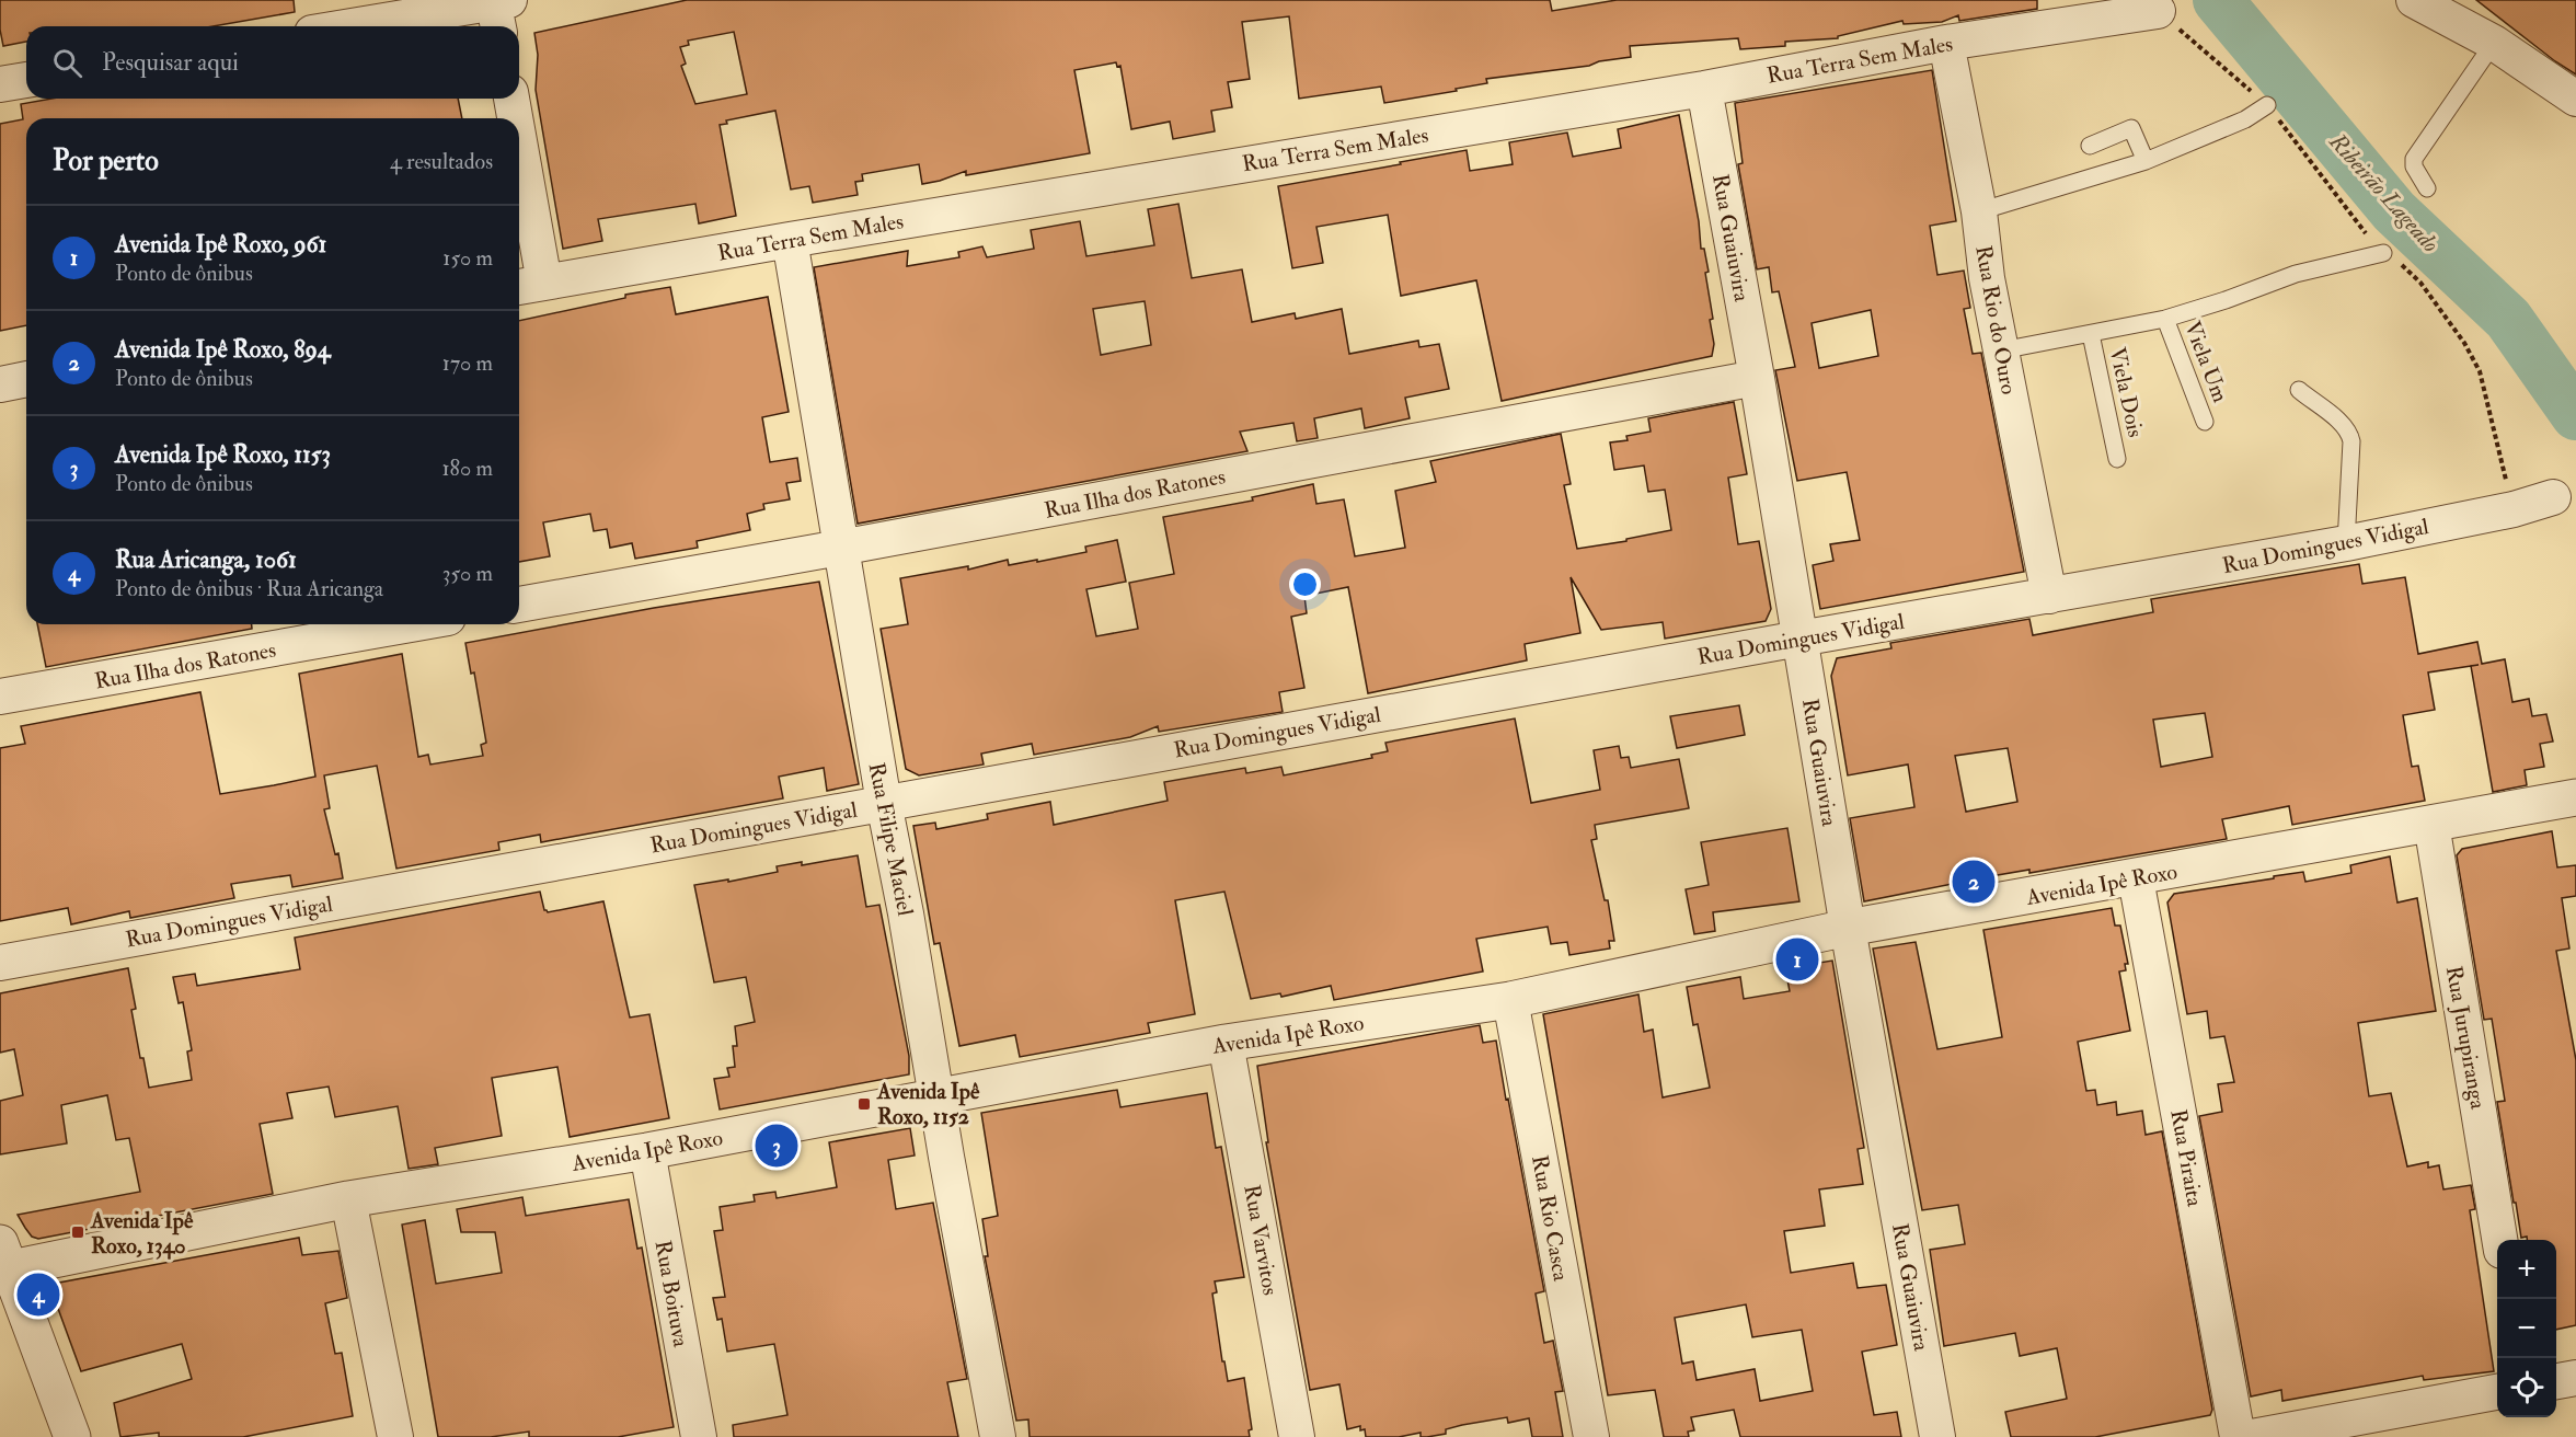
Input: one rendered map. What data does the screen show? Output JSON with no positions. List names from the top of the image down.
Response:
{
  "streets": {
    "street": [
      "Rua Terra Sem Males",
      "Rua Guaiuvira",
      "Rua Rio do Ouro",
      "Rua Ilha dos Ratones",
      "Rua Domingues Vidigal",
      "Rua Filipe Maciel",
      "Avenida Ipê Roxo",
      "Rua Jurupiranga",
      "Rua Piraita",
      "Rua Rio Casca",
      "Rua Varvitos",
      "Rua Boituva"
    ],
    "lane": ["Viela Um", "Viela Dois"]
  },
  "crossings": [
    ["Rua Terra Sem Males", "Rua Guaiuvira"],
    ["Rua Terra Sem Males", "Rua Rio do Ouro"],
    ["Rua Terra Sem Males", "Rua Filipe Maciel"],
    ["Rua Guaiuvira", "Rua Ilha dos Ratones"],
    ["Rua Guaiuvira", "Rua Domingues Vidigal"],
    ["Rua Guaiuvira", "Avenida Ipê Roxo"],
    ["Rua Rio do Ouro", "Rua Domingues Vidigal"],
    ["Rua Ilha dos Ratones", "Rua Filipe Maciel"],
    ["Rua Domingues Vidigal", "Rua Filipe Maciel"],
    ["Rua Filipe Maciel", "Avenida Ipê Roxo"],
    ["Avenida Ipê Roxo", "Rua Jurupiranga"],
    ["Avenida Ipê Roxo", "Rua Piraita"],
    ["Avenida Ipê Roxo", "Rua Rio Casca"],
    ["Avenida Ipê Roxo", "Rua Varvitos"],
    ["Avenida Ipê Roxo", "Rua Boituva"]
  ],
  "water": ["Ribeirão Lageado"],
  "places": {
    "transit": ["Avenida Ipê Roxo, 1152", "Avenida Ipê Roxo, 1340"]
  },
  "page": {
    "search": "Pesquisar aqui",
    "heading": ["Por perto", "4 resultados"],
    "list": [
      {
        "mark": "1",
        "name": "Avenida Ipê Roxo, 961",
        "note": "Ponto de ônibus",
        "value": "150 m"
      },
      {
        "mark": "2",
        "name": "Avenida Ipê Roxo, 894",
        "note": "Ponto de ônibus",
        "value": "170 m"
      },
      {
        "mark": "3",
        "name": "Avenida Ipê Roxo, 1153",
        "note": "Ponto de ônibus",
        "value": "180 m"
      },
      {
        "mark": "4",
        "name": "Rua Aricanga, 1061",
        "note": "Ponto de ônibus · Rua Aricanga",
        "value": "350 m"
      }
    ],
    "pins": [
      "2",
      "1",
      "3",
      "4"
    ],
    "map_buttons": ["+", "−"]
  }
}
